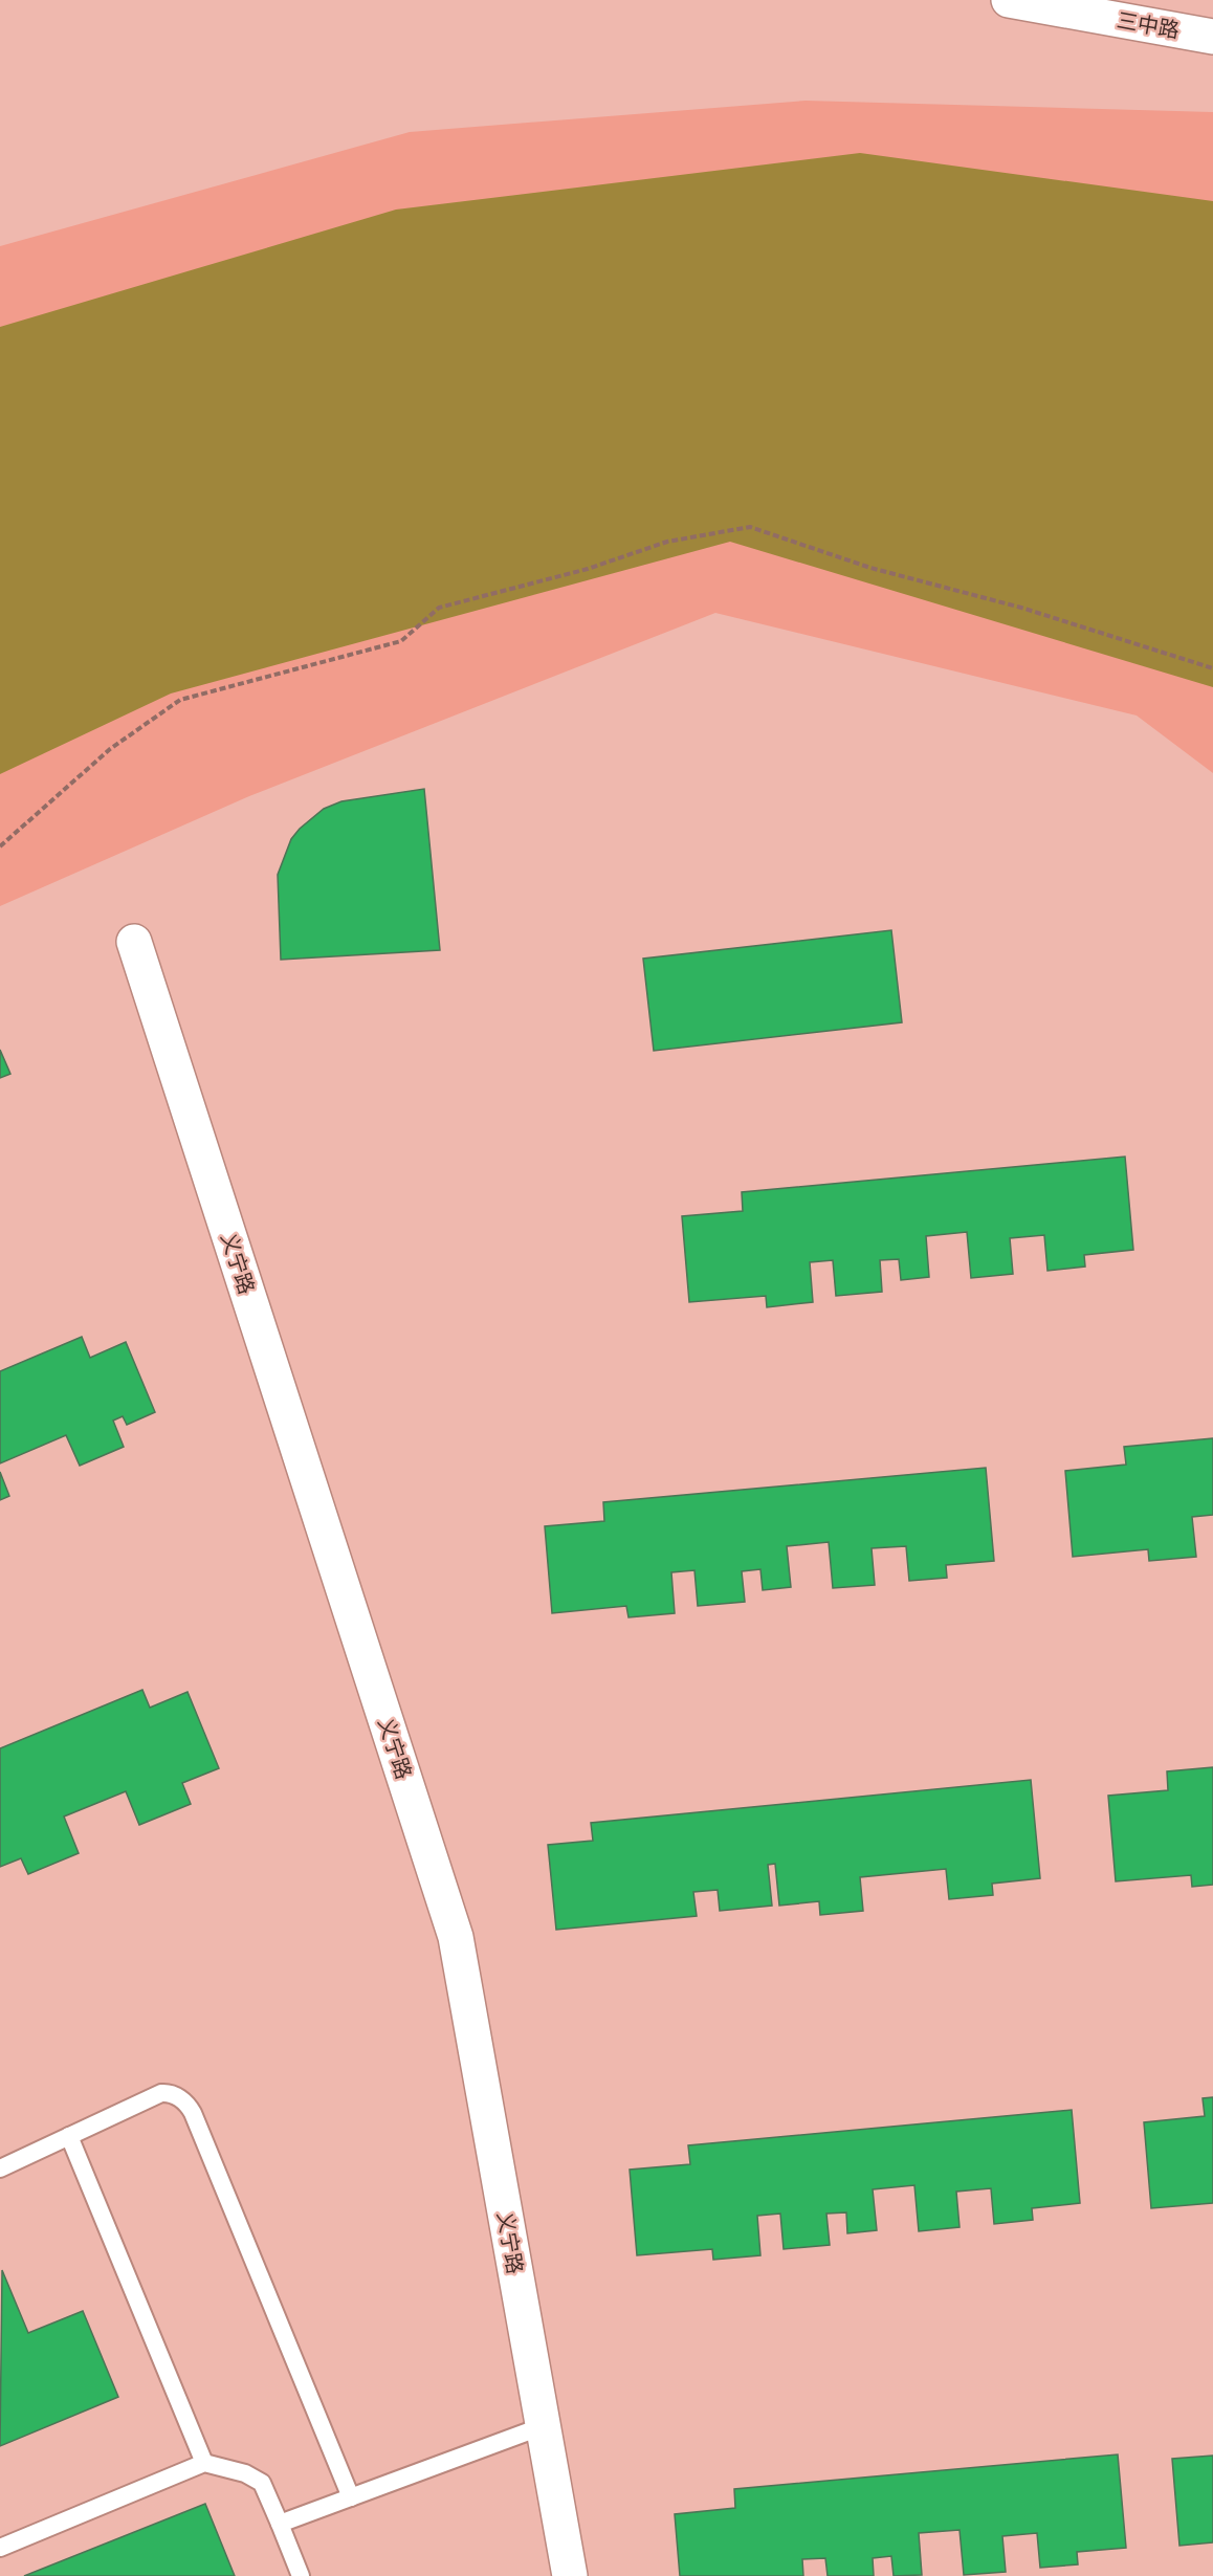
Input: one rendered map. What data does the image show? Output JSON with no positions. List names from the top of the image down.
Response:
{
  "streets": {
    "street": ["三中路", "义宁路"]
  }
}
